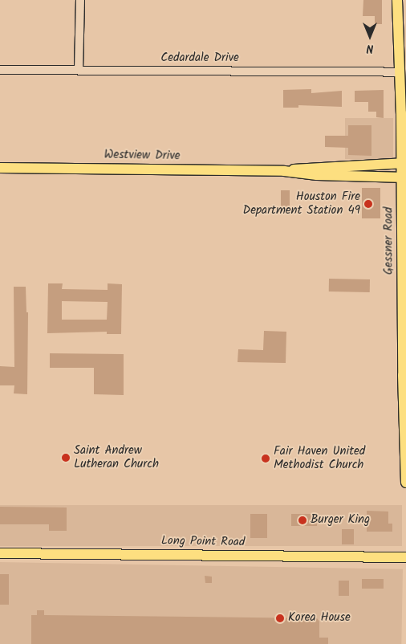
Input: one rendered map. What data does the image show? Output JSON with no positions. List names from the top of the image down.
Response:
{
  "streets": {
    "main road": ["Westview Drive", "Gessner Road", "Long Point Road"],
    "street": ["Cedardale Drive"]
  },
  "crossings": [
    ["Cedardale Drive", "Gessner Road"],
    ["Westview Drive", "Gessner Road"]
  ],
  "places": [
    "Houston Fire Department Station 49",
    "Saint Andrew Lutheran Church",
    "Fair Haven United Methodist Church",
    "Burger King",
    "Korea House"
  ],
  "north": "bottom"
}
